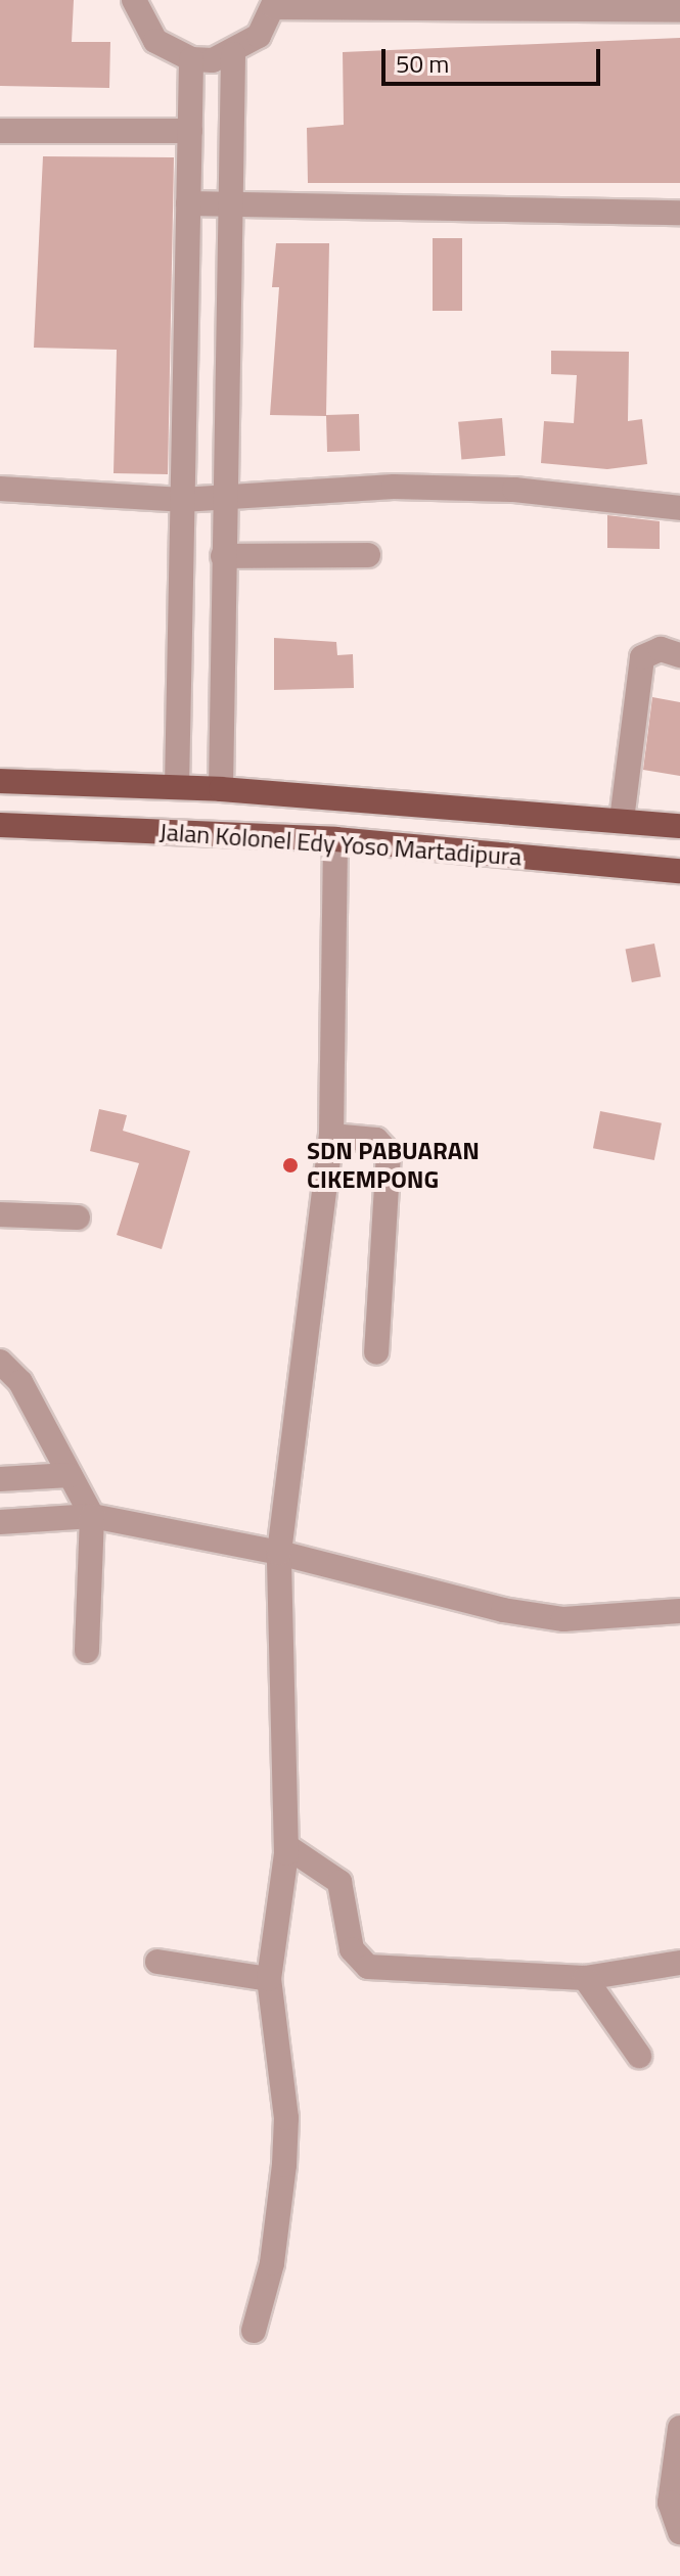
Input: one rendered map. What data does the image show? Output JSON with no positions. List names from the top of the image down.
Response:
{
  "streets": {
    "main road": ["Jalan Kolonel Edy Yoso Martadipura"]
  },
  "places": ["SDN PABUARAN CIKEMPONG"],
  "scale_bar": "50 m"
}
